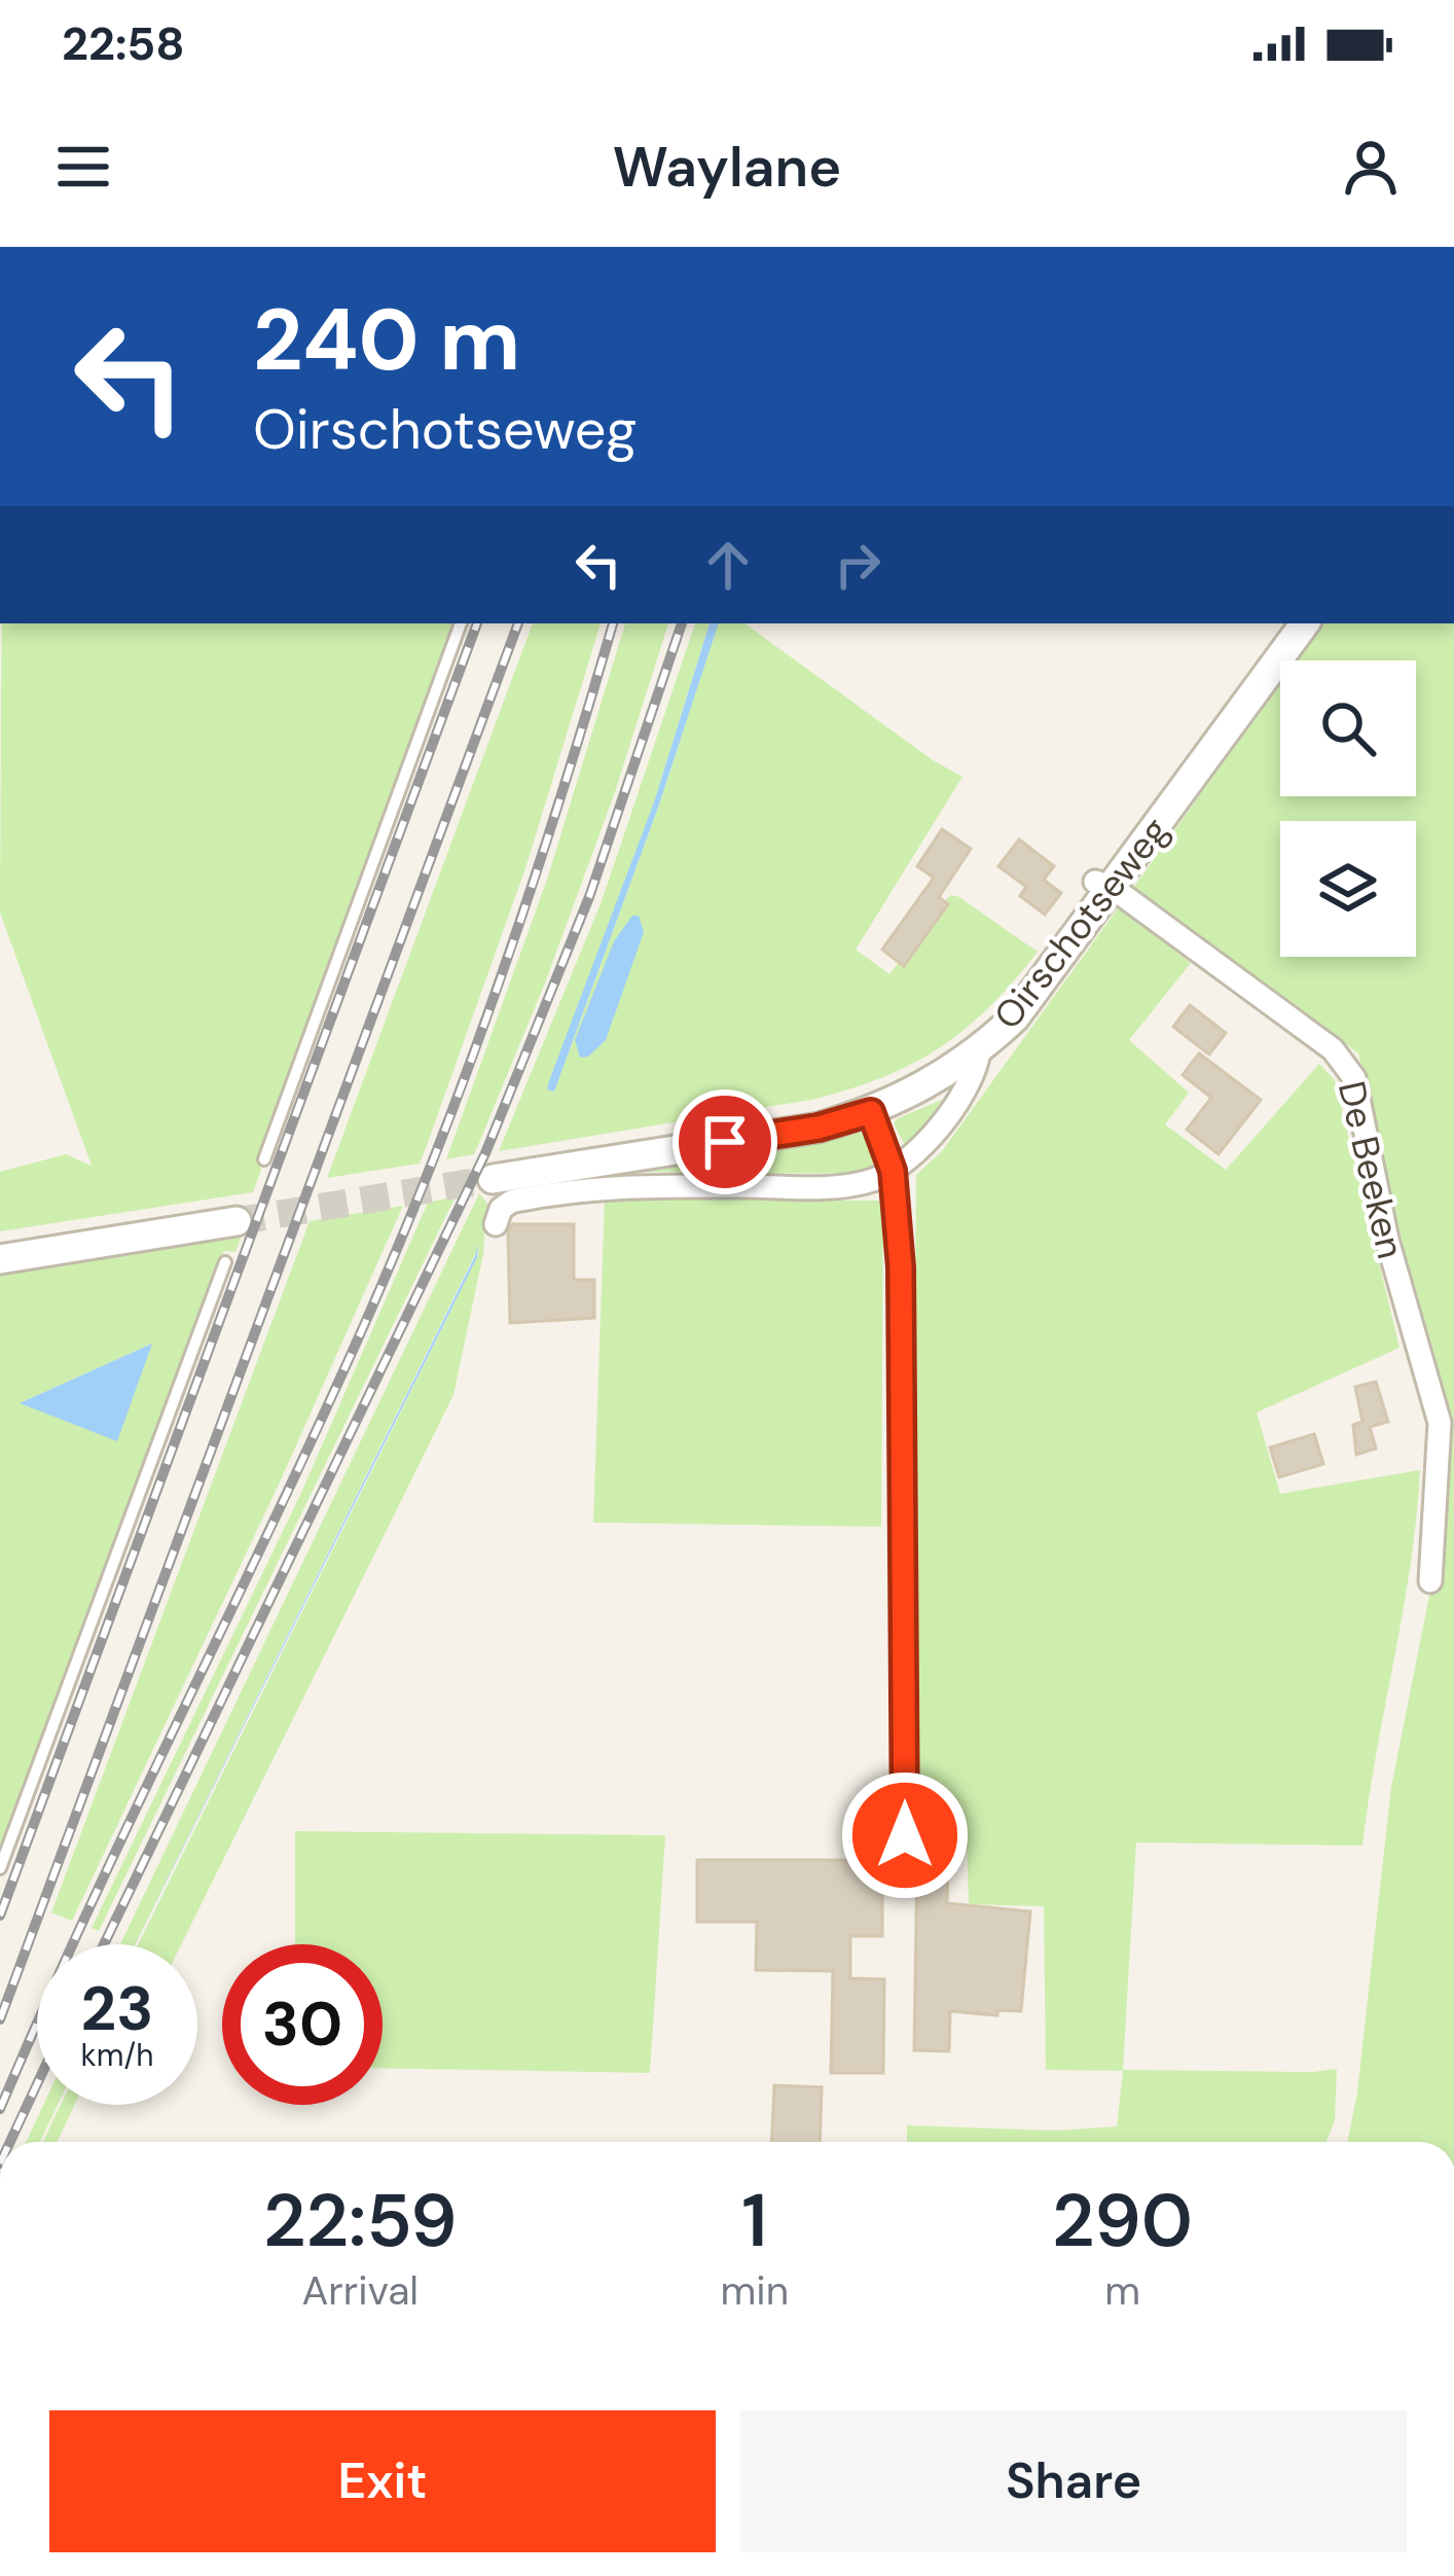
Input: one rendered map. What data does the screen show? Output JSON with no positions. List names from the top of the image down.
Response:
{
  "streets": {
    "street": ["Oirschotseweg", "De Beeken"]
  },
  "crossings": [
    ["Oirschotseweg", "De Beeken"]
  ],
  "page": {
    "status": "22:58",
    "header": "Waylane",
    "turn": ["240 m", "Oirschotseweg"],
    "speed": "23 km/h",
    "limit": "30",
    "eta": [
      "22:59",
      "Arrival",
      "1",
      "min",
      "290",
      "m"
    ],
    "buttons": ["Exit", "Share"]
  }
}
